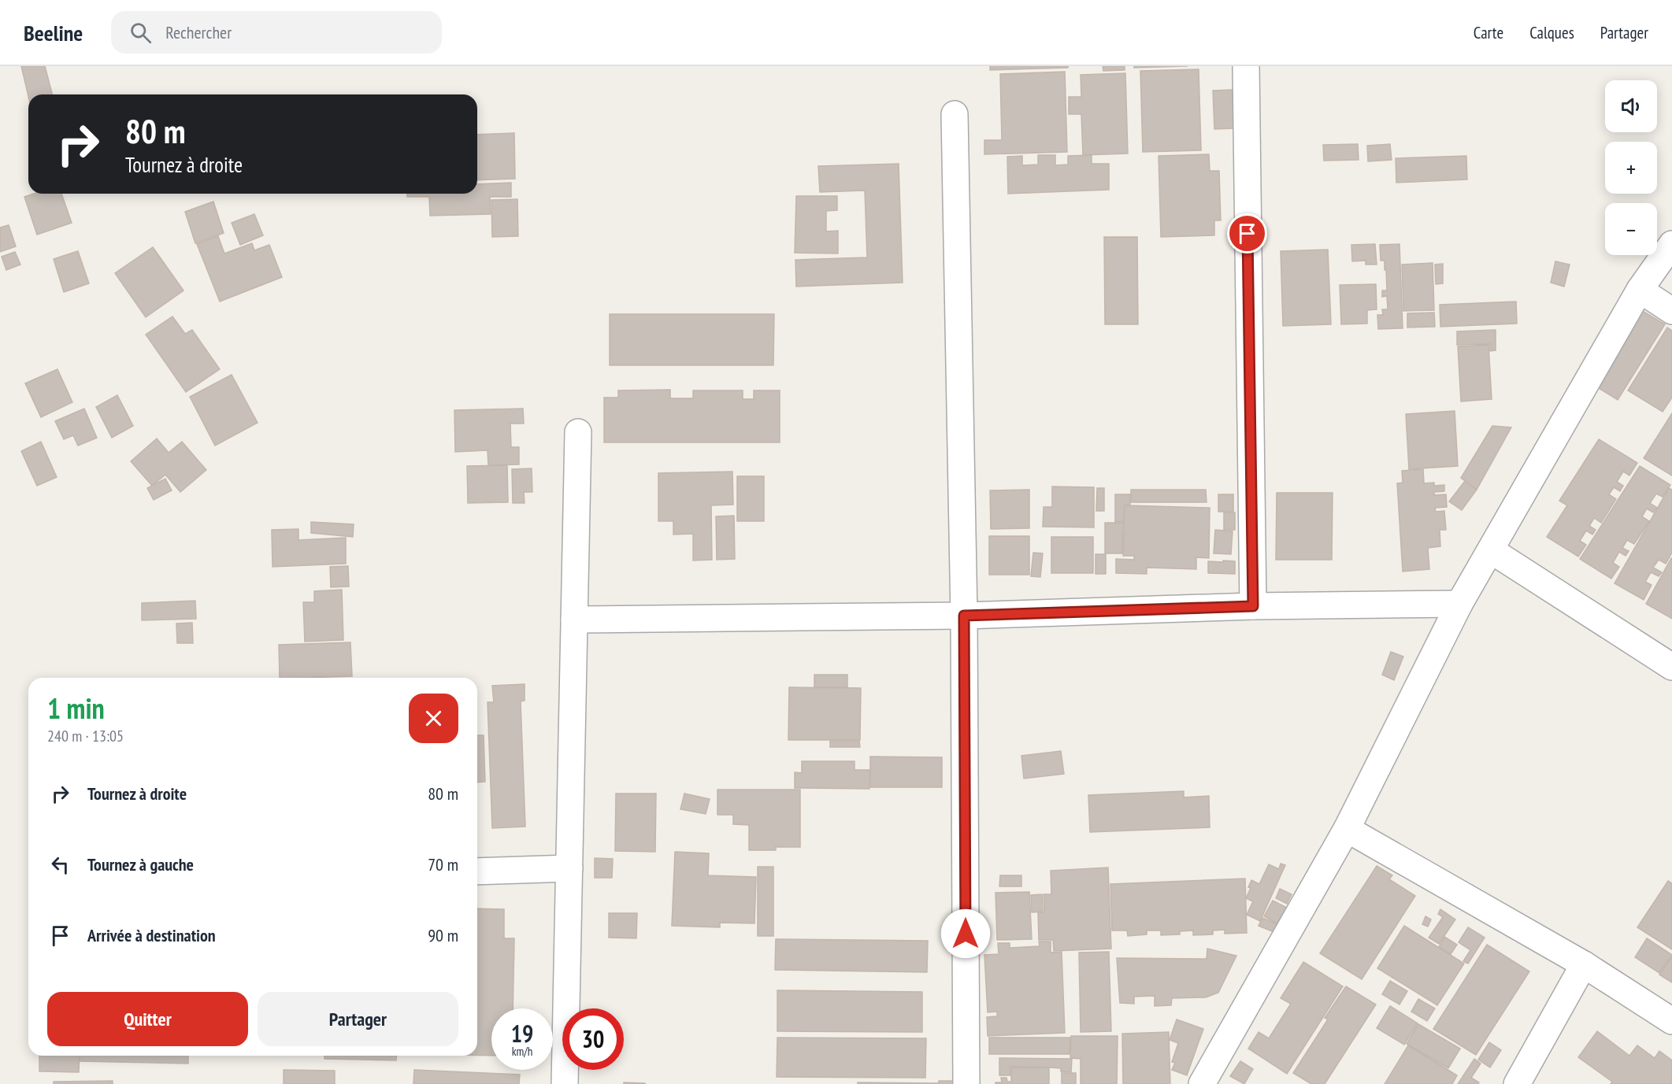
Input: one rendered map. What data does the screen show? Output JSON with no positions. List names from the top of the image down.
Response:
{
  "page": {
    "header": "Beeline",
    "search": "Rechercher",
    "nav": ["Carte", "Calques", "Partager"],
    "map_buttons": ["+", "−"],
    "turn": ["80 m", "Tournez à droite"],
    "heading": ["1 min", "240 m · 13:05"],
    "list": [
      {
        "name": "Tournez à droite",
        "value": "80 m"
      },
      {
        "name": "Tournez à gauche",
        "value": "70 m"
      },
      {
        "name": "Arrivée à destination",
        "value": "90 m"
      }
    ],
    "buttons": ["Quitter", "Partager"],
    "speed": "19 km/h",
    "limit": "30"
  }
}
